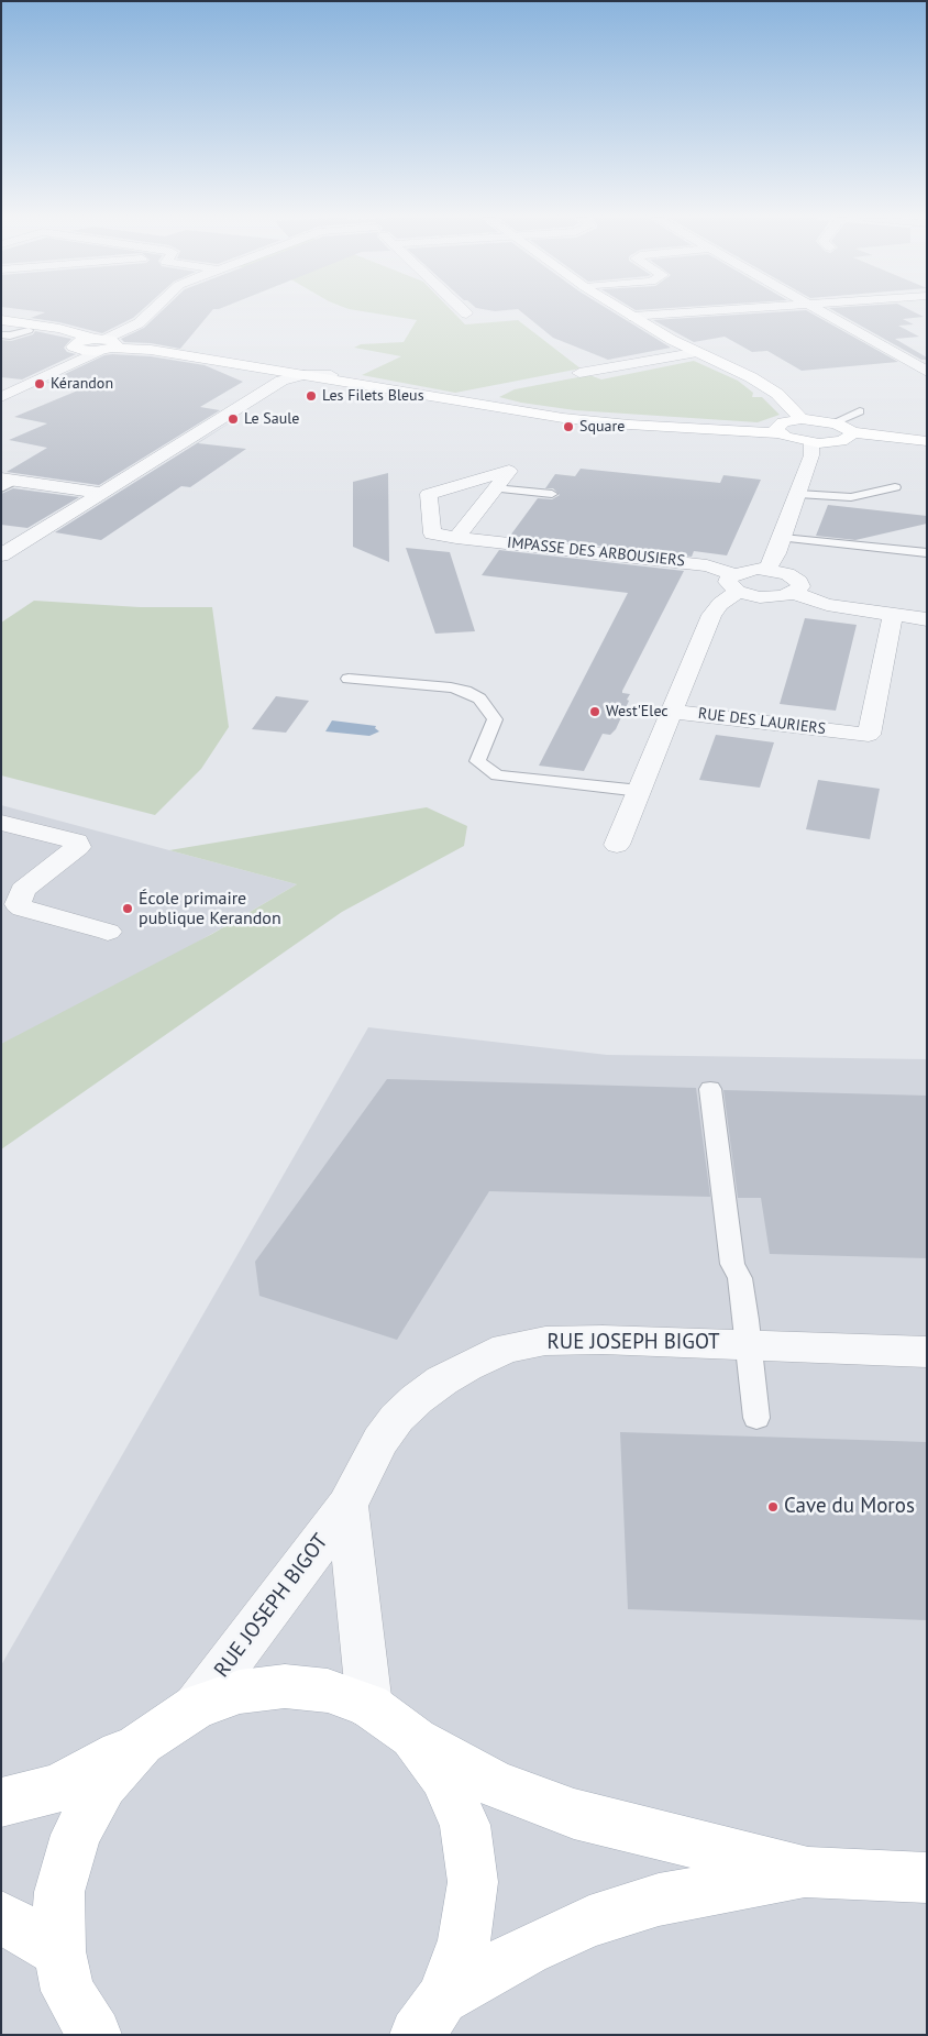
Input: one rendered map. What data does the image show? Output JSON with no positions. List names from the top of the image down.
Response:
{
  "streets": {
    "street": ["IMPASSE DES ARBOUSIERS", "RUE DES LAURIERS", "RUE JOSEPH BIGOT"]
  },
  "crossings": [
    ["IMPASSE DES ARBOUSIERS", "RUE DES LAURIERS"]
  ],
  "places": [
    "Kérandon",
    "Les Filets Bleus",
    "Le Saule",
    "Square",
    "West'Elec",
    "École primaire publique Kerandon",
    "Cave du Moros"
  ]
}
